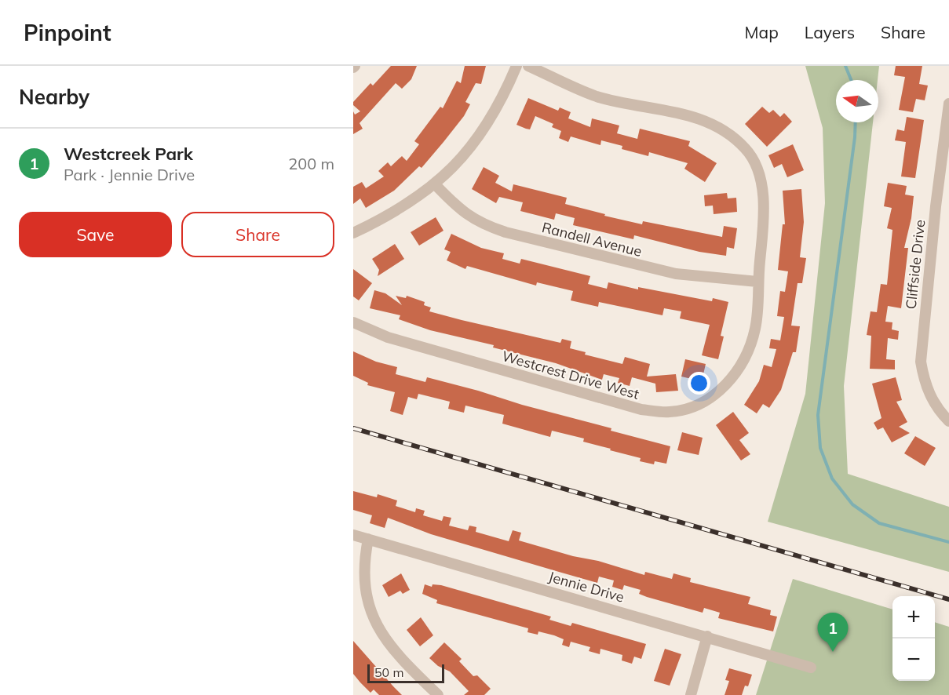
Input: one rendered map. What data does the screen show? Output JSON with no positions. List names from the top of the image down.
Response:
{
  "streets": {
    "street": [
      "Randell Avenue",
      "Cliffside Drive",
      "Westcrest Drive West",
      "Jennie Drive"
    ]
  },
  "crossings": [
    ["Randell Avenue", "Westcrest Drive West"]
  ],
  "scale_bar": "50 m",
  "north": "left",
  "page": {
    "header": "Pinpoint",
    "nav": ["Map", "Layers", "Share"],
    "heading": "Nearby",
    "list": [
      {
        "mark": "1",
        "name": "Westcreek Park",
        "note": "Park · Jennie Drive",
        "value": "200 m"
      }
    ],
    "buttons": ["Save", "Share"],
    "map_buttons": ["+", "−"],
    "pins": "1",
    "scale": "50 m"
  }
}
